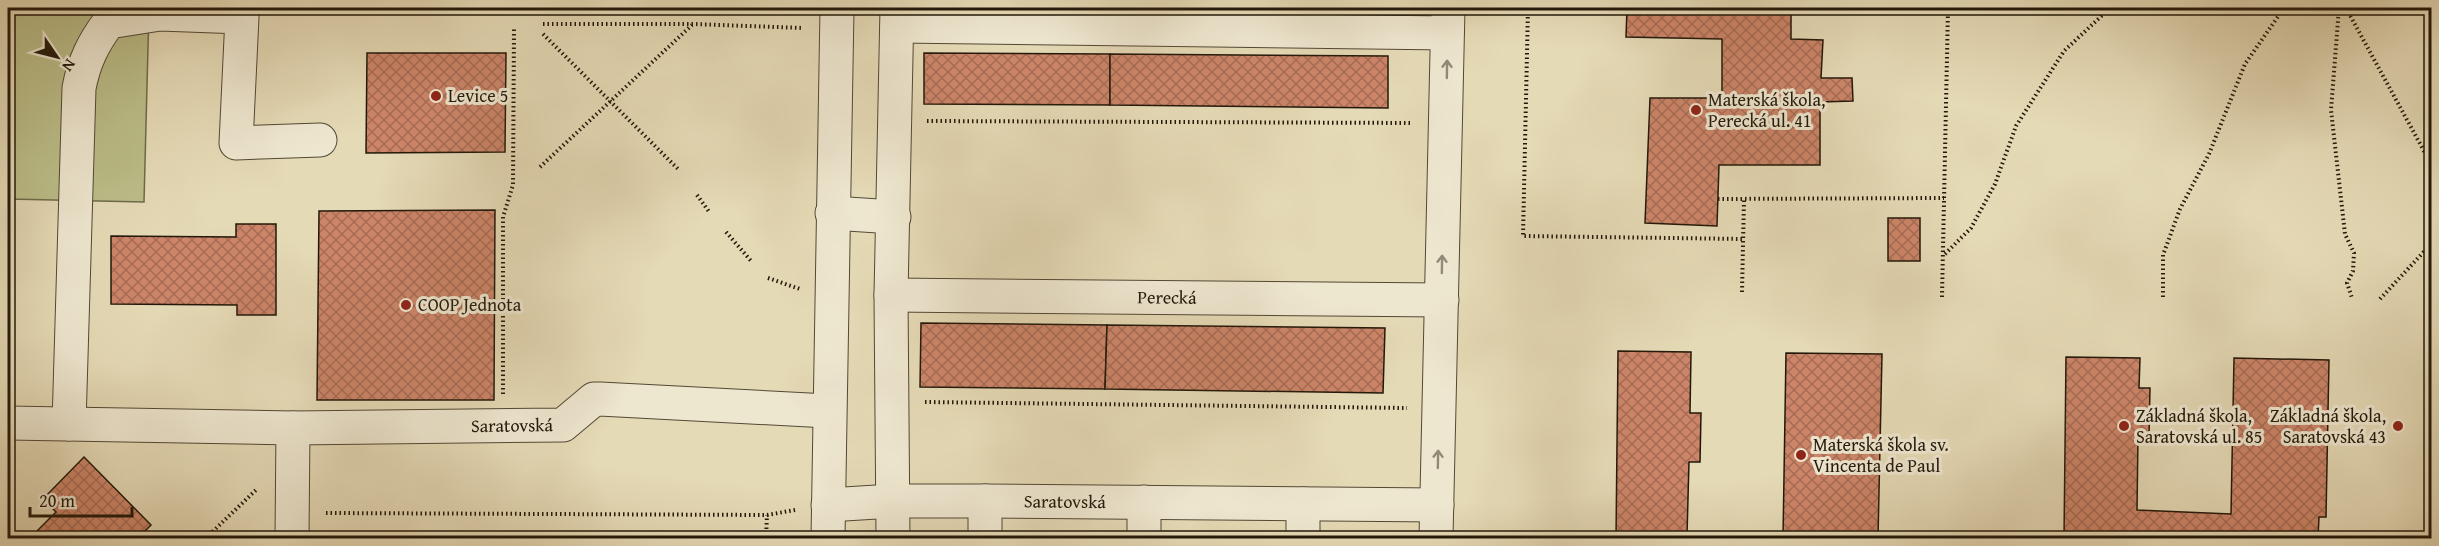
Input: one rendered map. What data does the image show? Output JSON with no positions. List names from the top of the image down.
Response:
{
  "streets": {
    "street": ["Perecká", "Saratovská"]
  },
  "places": [
    "Levice 5",
    "Materská škola, Perecká ul. 41",
    "COOP Jednota",
    "Základná škola, Saratovská ul. 85",
    "Základná škola, Saratovská 43",
    "Materská škola sv. Vincenta de Paul"
  ],
  "scale_bar": "20 m",
  "north": "bottom right"
}
